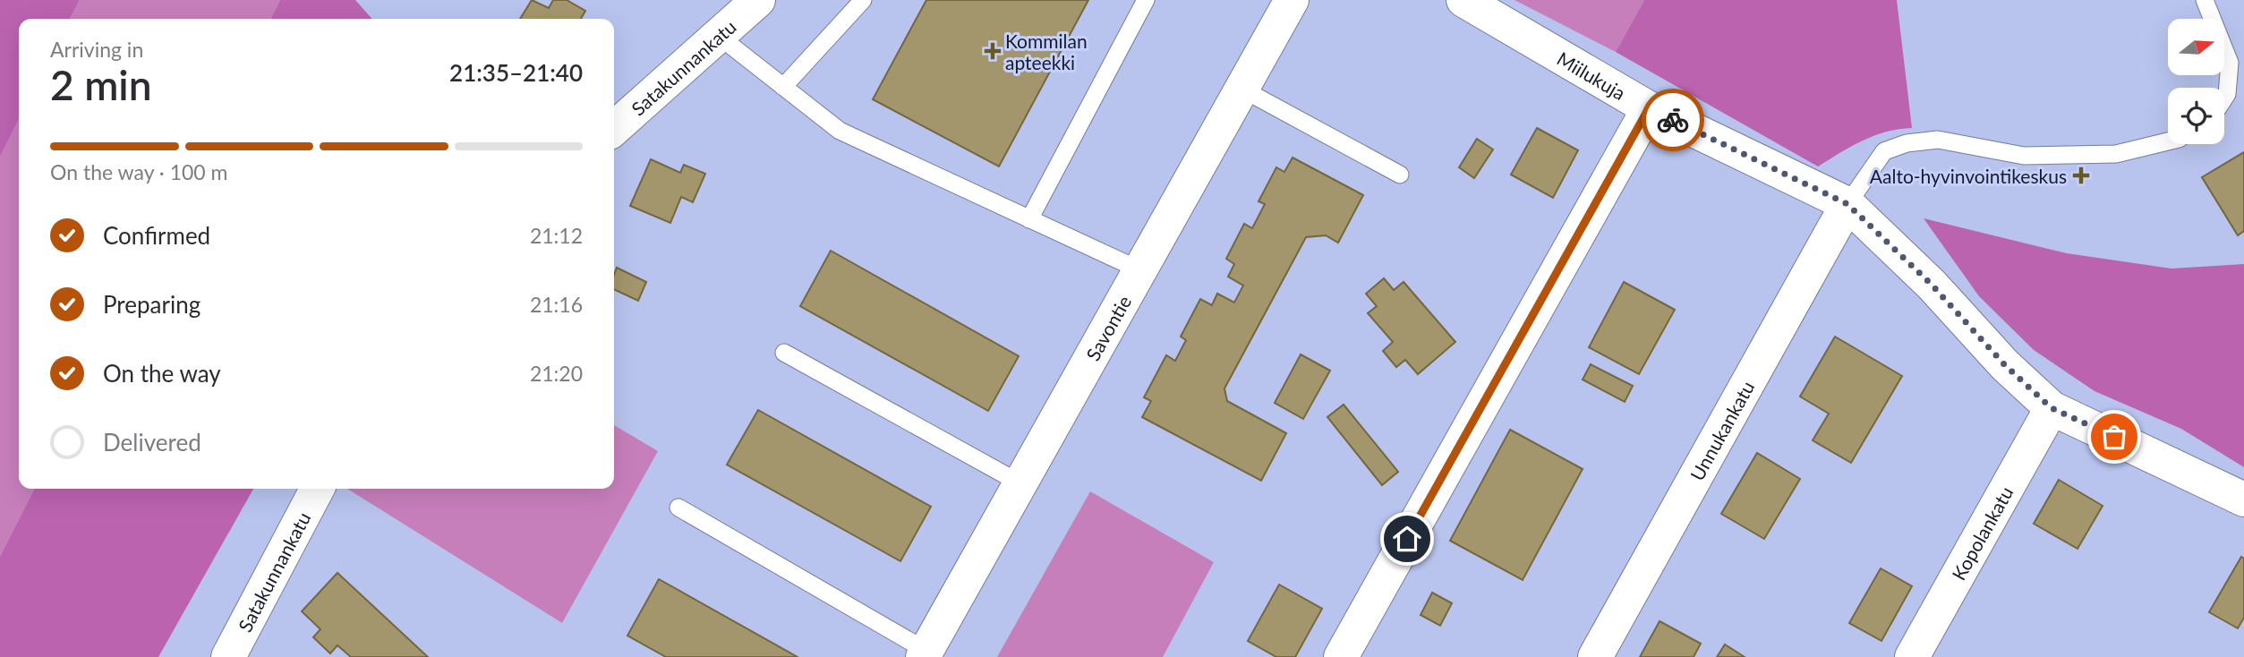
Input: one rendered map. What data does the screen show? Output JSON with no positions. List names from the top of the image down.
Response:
{
  "streets": {
    "street": [
      "Satakunnankatu",
      "Miilukuja",
      "Savontie",
      "Unnukankatu",
      "Kopolankatu"
    ]
  },
  "crossings": [
    ["Miilukuja", "Unnukankatu"],
    ["Miilukuja", "Kopolankatu"]
  ],
  "places": {
    "health": ["Kommilan apteekki", "Aalto-hyvinvointikeskus"]
  },
  "north": "right",
  "page": {
    "heading": ["2 min", "Arriving in", "21:35–21:40"],
    "bar": "On the way · 100 m",
    "list": [
      ["Confirmed", "21:12"],
      ["Preparing", "21:16"],
      ["On the way", "21:20"],
      "Delivered"
    ]
  }
}
